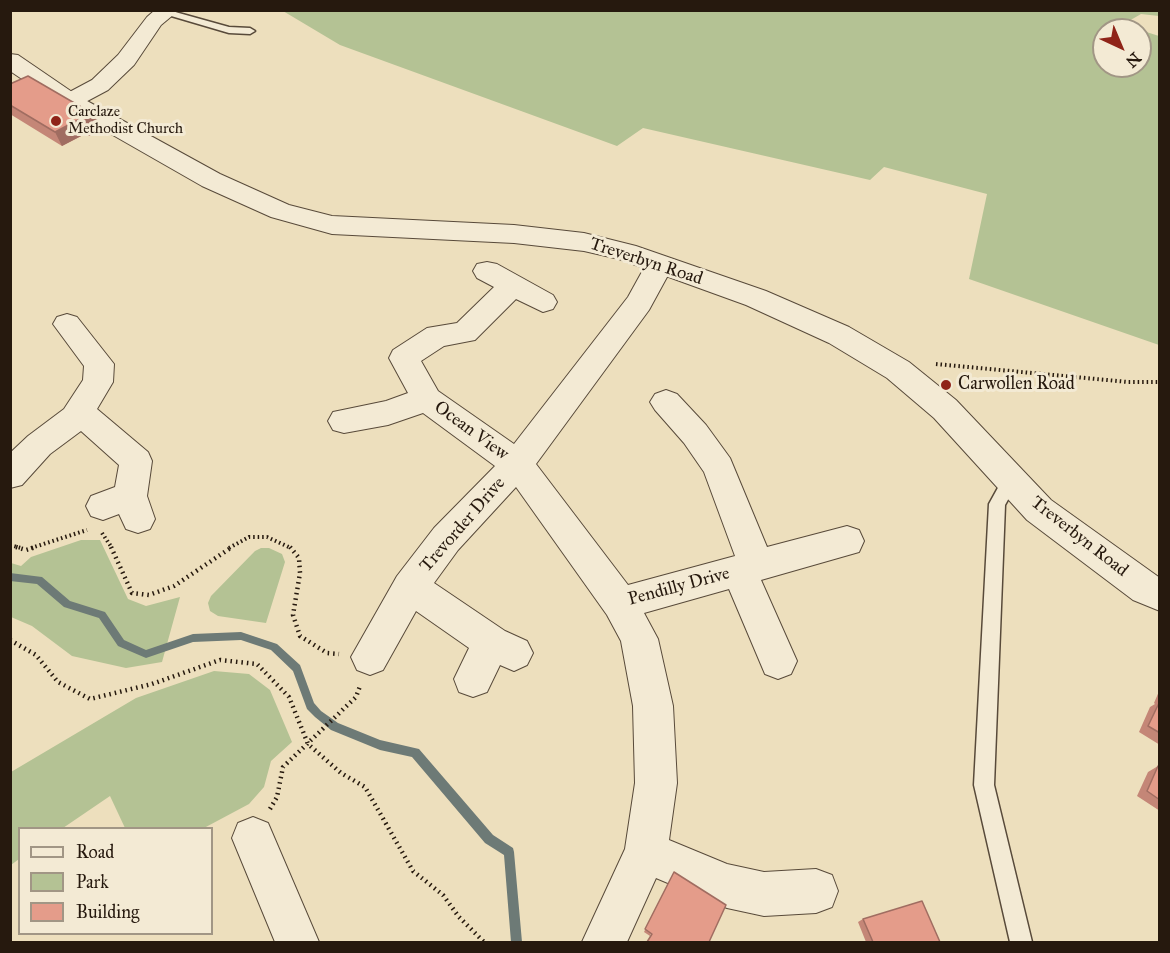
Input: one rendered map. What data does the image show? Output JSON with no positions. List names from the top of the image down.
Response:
{
  "streets": {
    "street": [
      "Treverbyn Road",
      "Ocean View",
      "Trevorder Drive",
      "Pendilly Drive"
    ]
  },
  "crossings": [
    ["Ocean View", "Trevorder Drive"]
  ],
  "places": ["Carclaze Methodist Church", "Carwollen Road"],
  "legend": ["Road", "Park", "Building"],
  "north": "bottom right"
}
